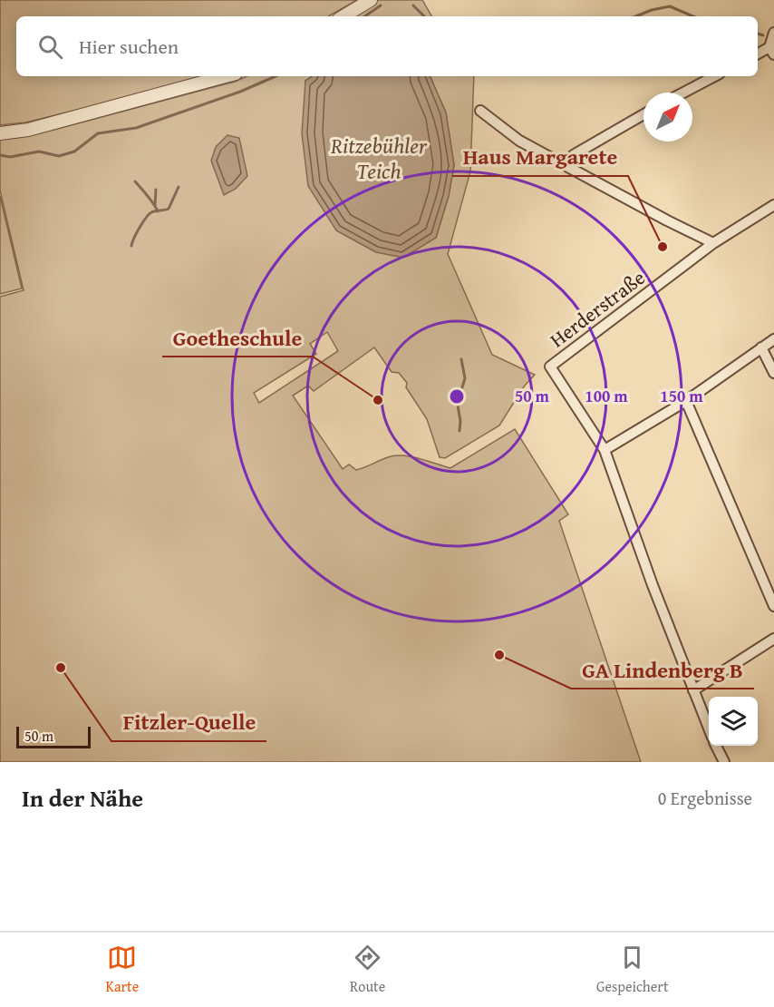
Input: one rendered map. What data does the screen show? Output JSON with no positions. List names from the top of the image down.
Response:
{
  "streets": {
    "street": ["Herderstraße"]
  },
  "water": ["Ritzebühler Teich"],
  "places": [
    "Haus Margarete",
    "Goetheschule",
    "GA Lindenberg B",
    "Fitzler-Quelle"
  ],
  "scale_bar": "50 m",
  "north": "top right",
  "page": {
    "search": "Hier suchen",
    "scale": "50 m",
    "heading": ["In der Nähe", "0 Ergebnisse"],
    "nav": ["Karte", "Route", "Gespeichert"]
  },
  "rings": ["50 m", "100 m", "150 m"]
}
